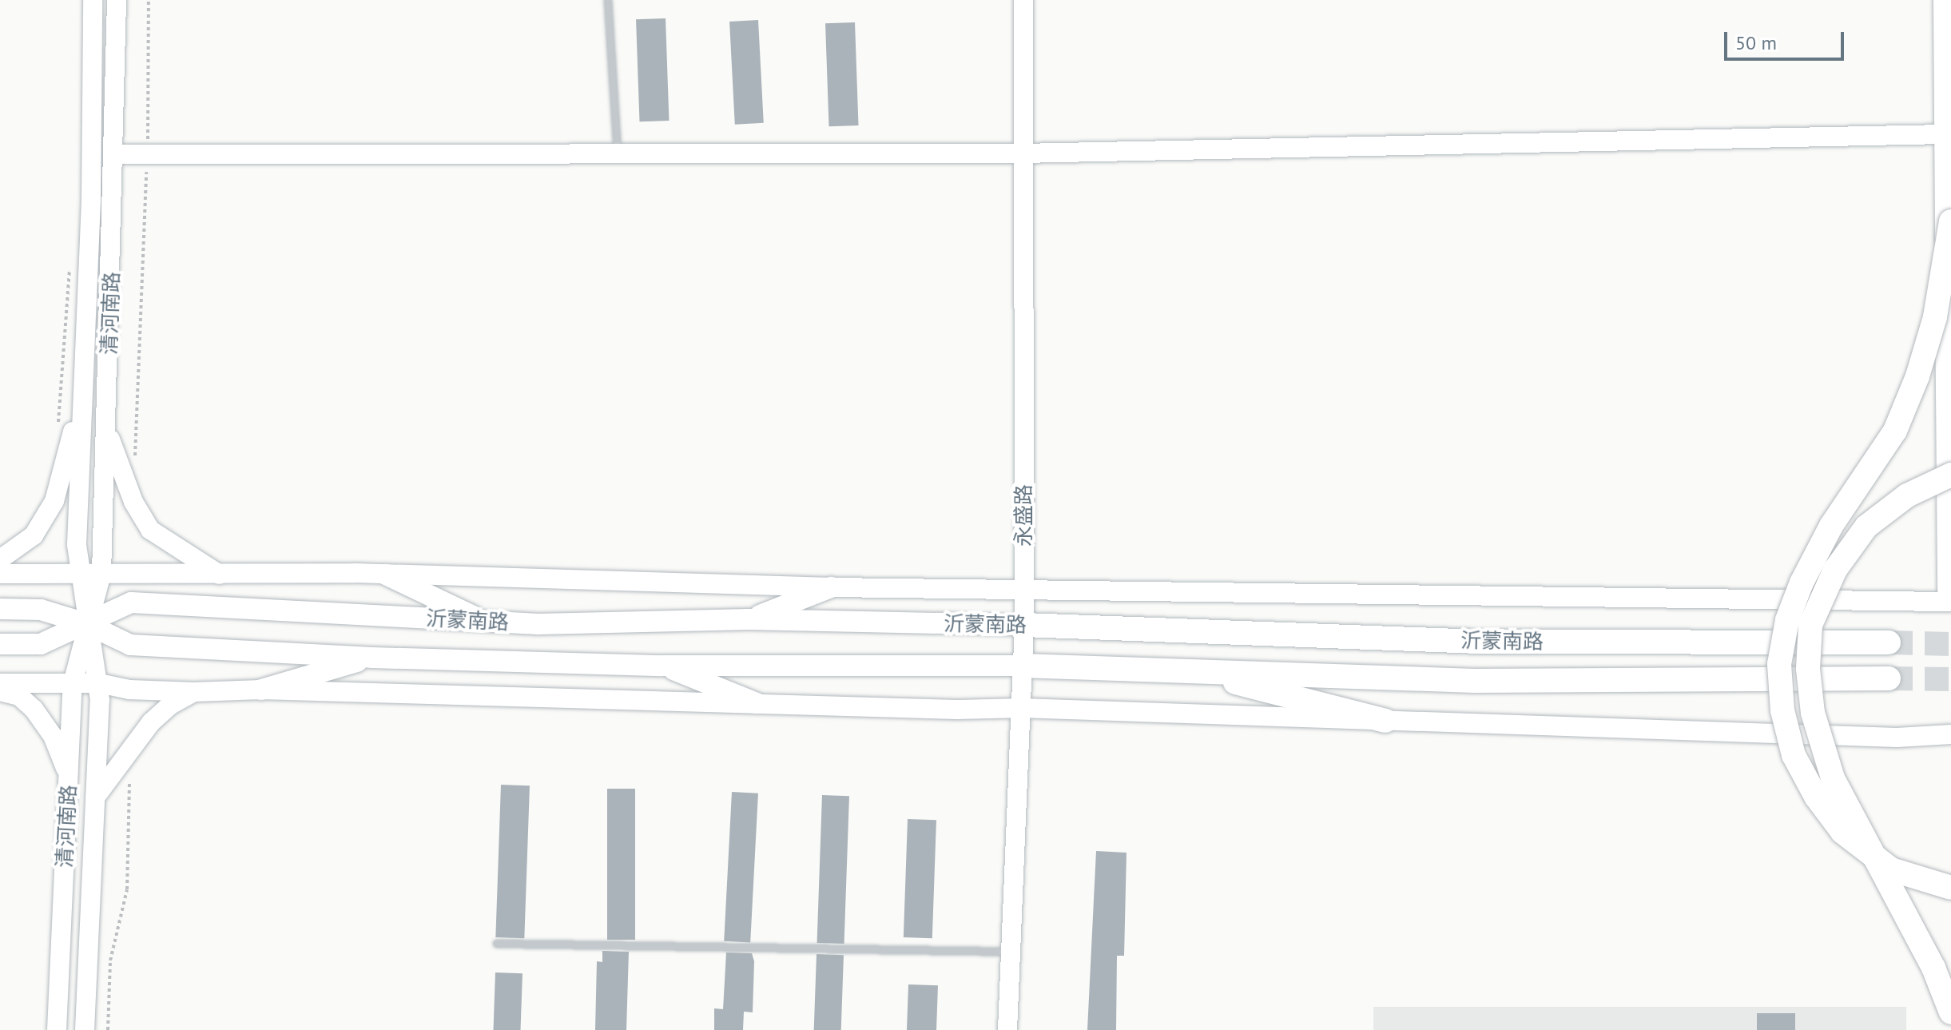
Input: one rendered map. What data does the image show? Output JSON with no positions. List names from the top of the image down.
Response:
{
  "streets": {
    "highway": ["沂蒙南路"],
    "street": ["清河南路", "永盛路"]
  },
  "crossings": [
    ["清河南路", "沂蒙南路"],
    ["永盛路", "沂蒙南路"]
  ],
  "scale_bar": "50 m"
}
